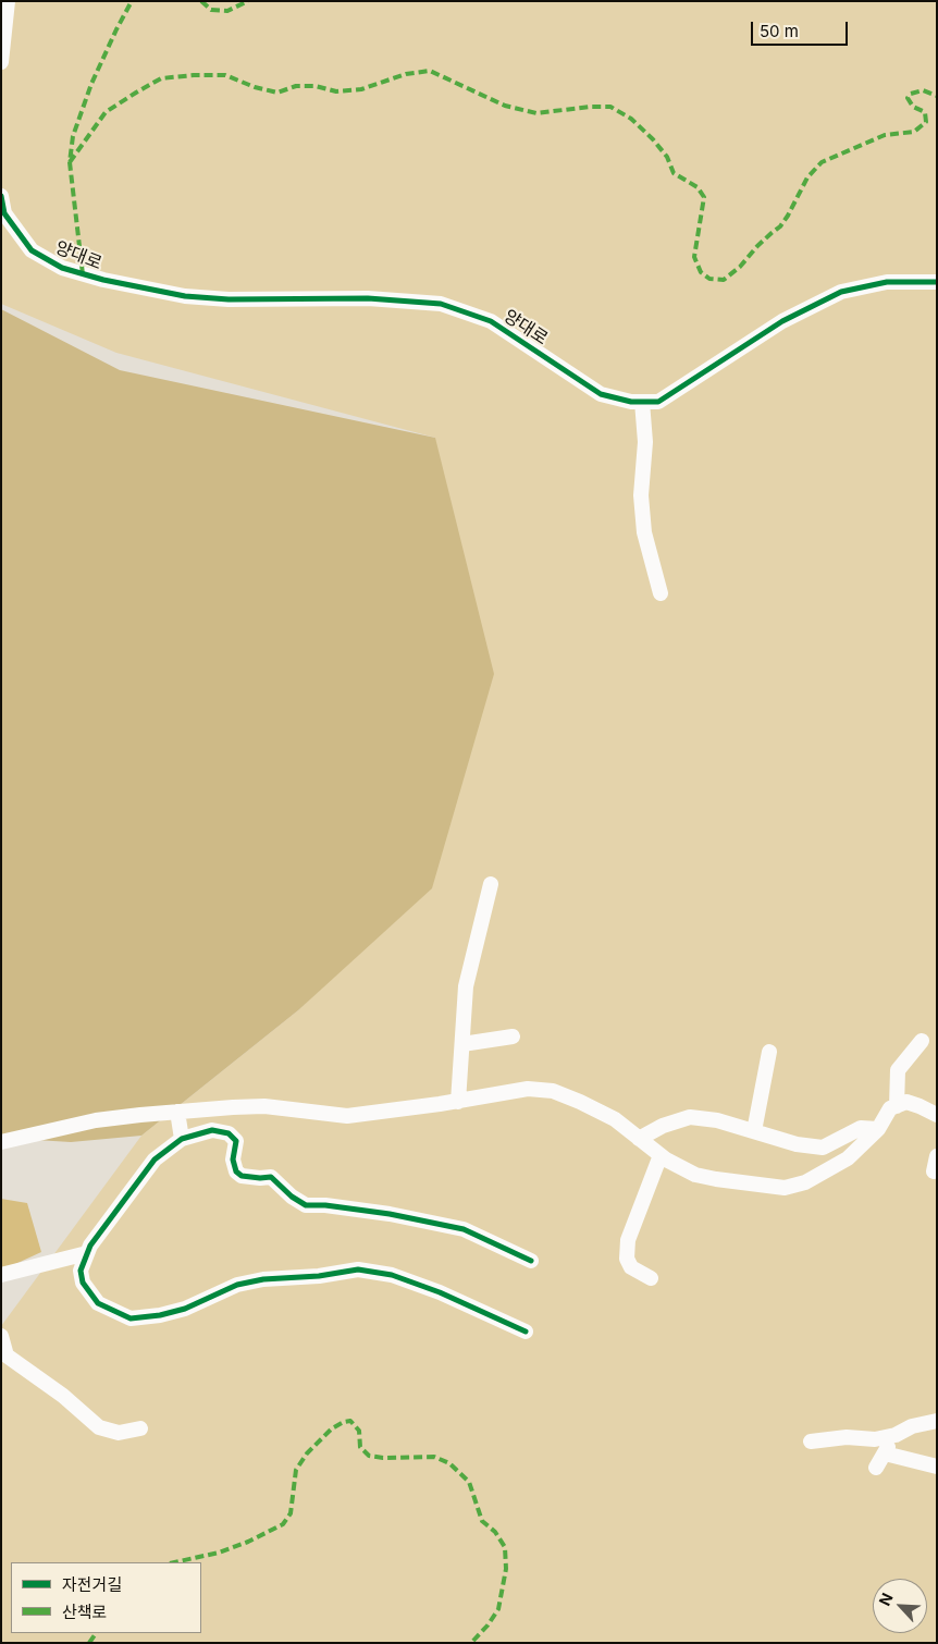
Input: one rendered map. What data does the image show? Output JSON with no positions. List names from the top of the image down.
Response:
{
  "streets": {
    "street": ["양대로"]
  },
  "legend": ["자전거길", "산책로"],
  "scale_bar": "50 m",
  "north": "top left"
}
